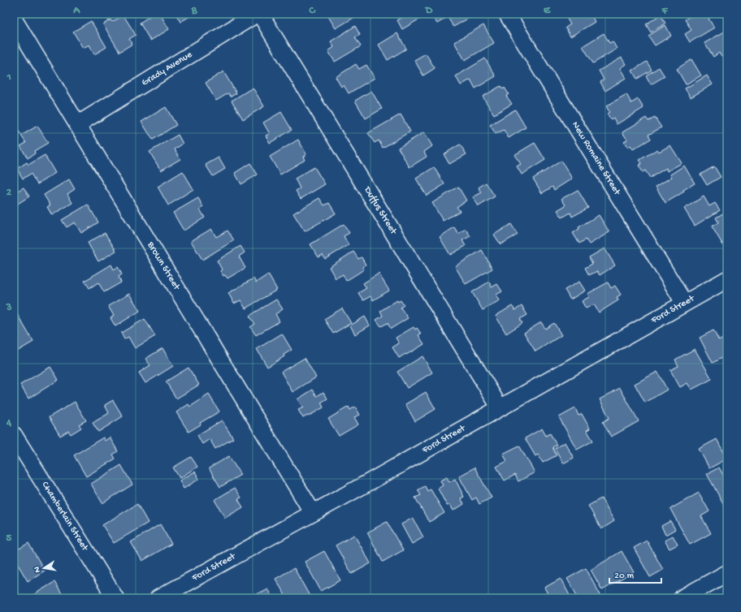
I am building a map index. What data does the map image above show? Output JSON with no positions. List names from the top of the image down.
{
  "streets": {
    "street": [
      "Grady Avenue",
      "New Romaine Street",
      "Duffus Street",
      "Brown Street",
      "Ford Street",
      "Chamberlain Street"
    ]
  },
  "crossings": [
    ["Grady Avenue", "Brown Street"],
    ["New Romaine Street", "Ford Street"],
    ["Duffus Street", "Ford Street"],
    ["Brown Street", "Ford Street"]
  ],
  "scale_bar": "20 m",
  "north": "left",
  "grid": {
    "columns": [
      "A",
      "B",
      "C",
      "D",
      "E",
      "F"
    ],
    "rows": [
      "1",
      "2",
      "3",
      "4",
      "5"
    ]
  }
}
